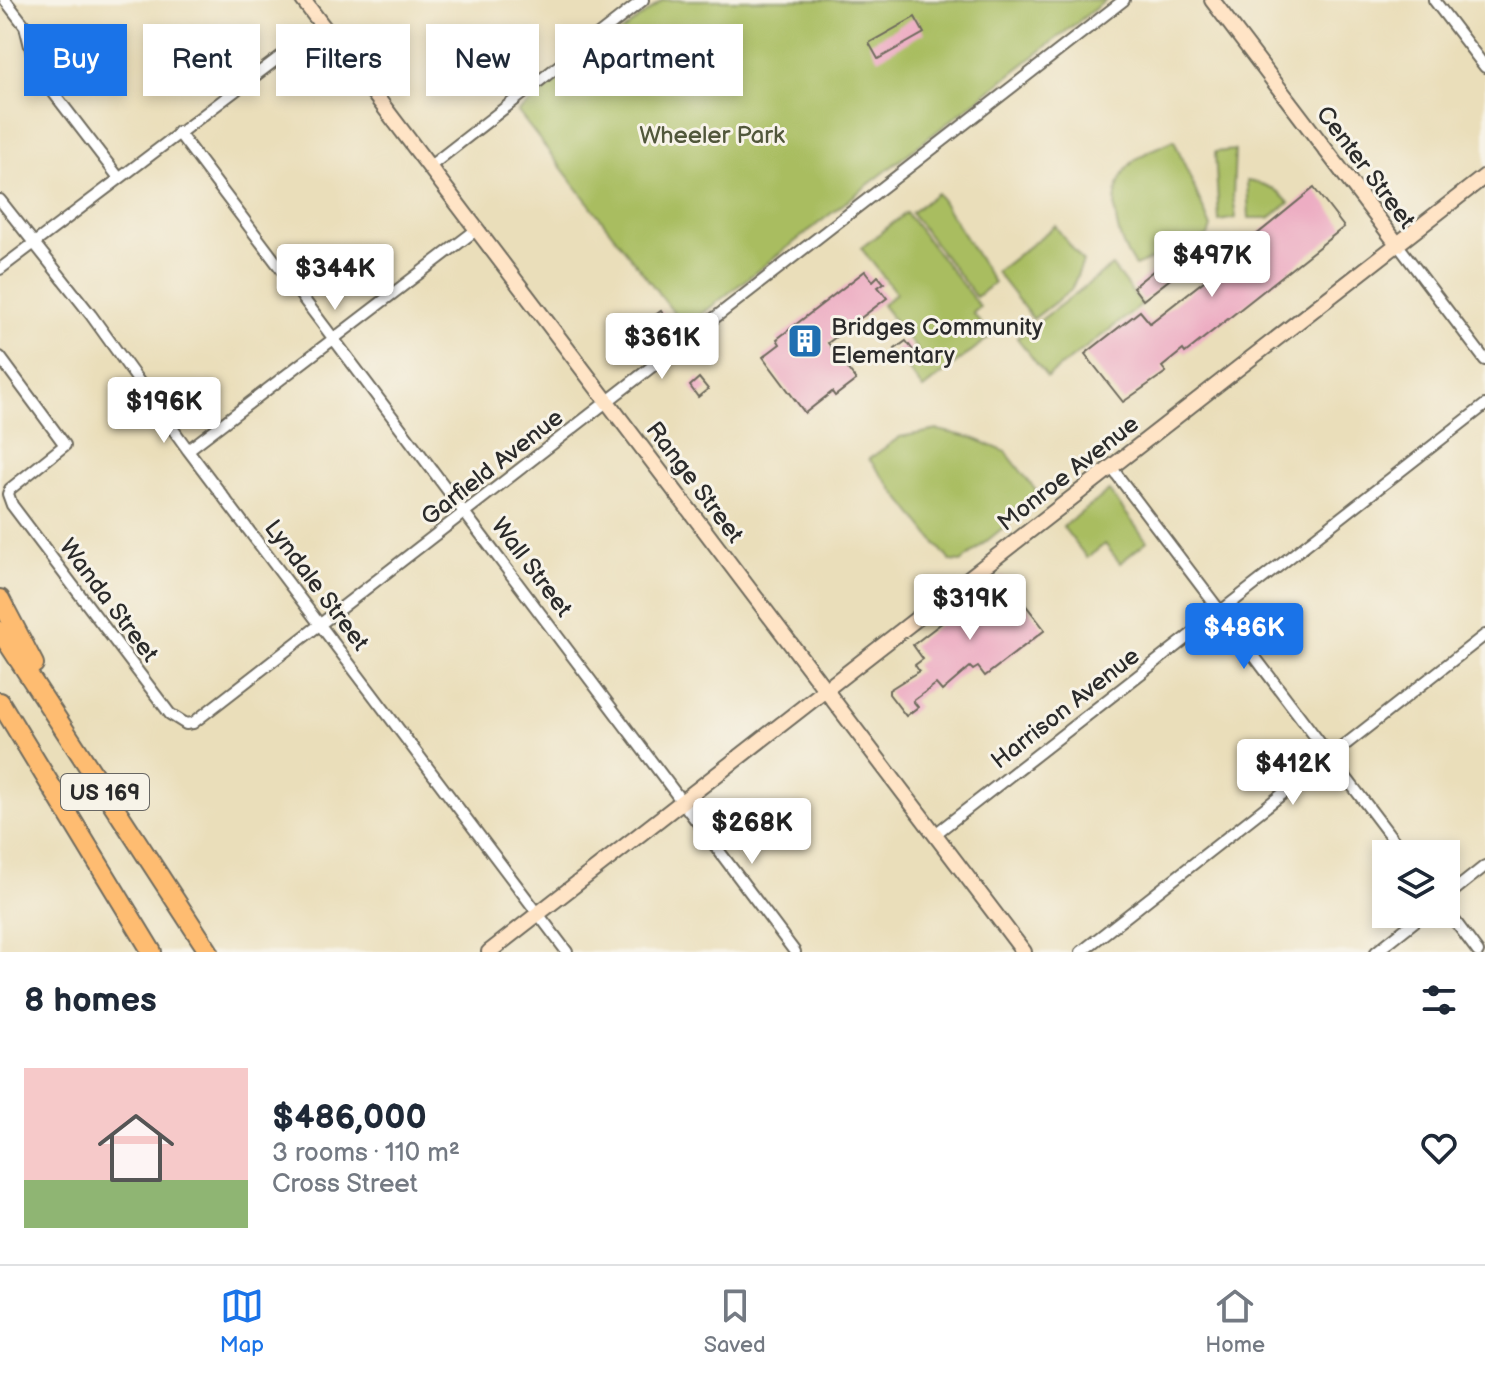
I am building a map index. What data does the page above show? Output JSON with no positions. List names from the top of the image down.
{
  "streets": {
    "highway": ["US 169"],
    "street": [
      "Center Street",
      "Garfield Avenue",
      "Monroe Avenue",
      "Range Street",
      "Wall Street",
      "Lyndale Street",
      "Wanda Street",
      "Harrison Avenue"
    ]
  },
  "crossings": [
    ["Center Street", "Monroe Avenue"],
    ["Garfield Avenue", "Range Street"],
    ["Garfield Avenue", "Wall Street"],
    ["Garfield Avenue", "Lyndale Street"],
    ["Garfield Avenue", "Wanda Street"],
    ["Monroe Avenue", "Range Street"],
    ["Monroe Avenue", "Wall Street"],
    ["Monroe Avenue", "Lyndale Street"],
    ["Range Street", "Harrison Avenue"]
  ],
  "parks": ["Wheeler Park"],
  "places": {
    "building": ["Bridges Community Elementary"]
  },
  "page": {
    "chip": [
      "Buy",
      "Rent",
      "Filters",
      "New",
      "Apartment"
    ],
    "price": [
      "$497K",
      "$344K",
      "$361K",
      "$196K",
      "$319K",
      "$486K",
      "$412K",
      "$268K"
    ],
    "heading": "8 homes",
    "list": [
      {
        "name": "$486,000",
        "note": "3 rooms · 110 m² · Cross Street"
      }
    ],
    "tabs": ["Map", "Saved", "Home"]
  }
}
